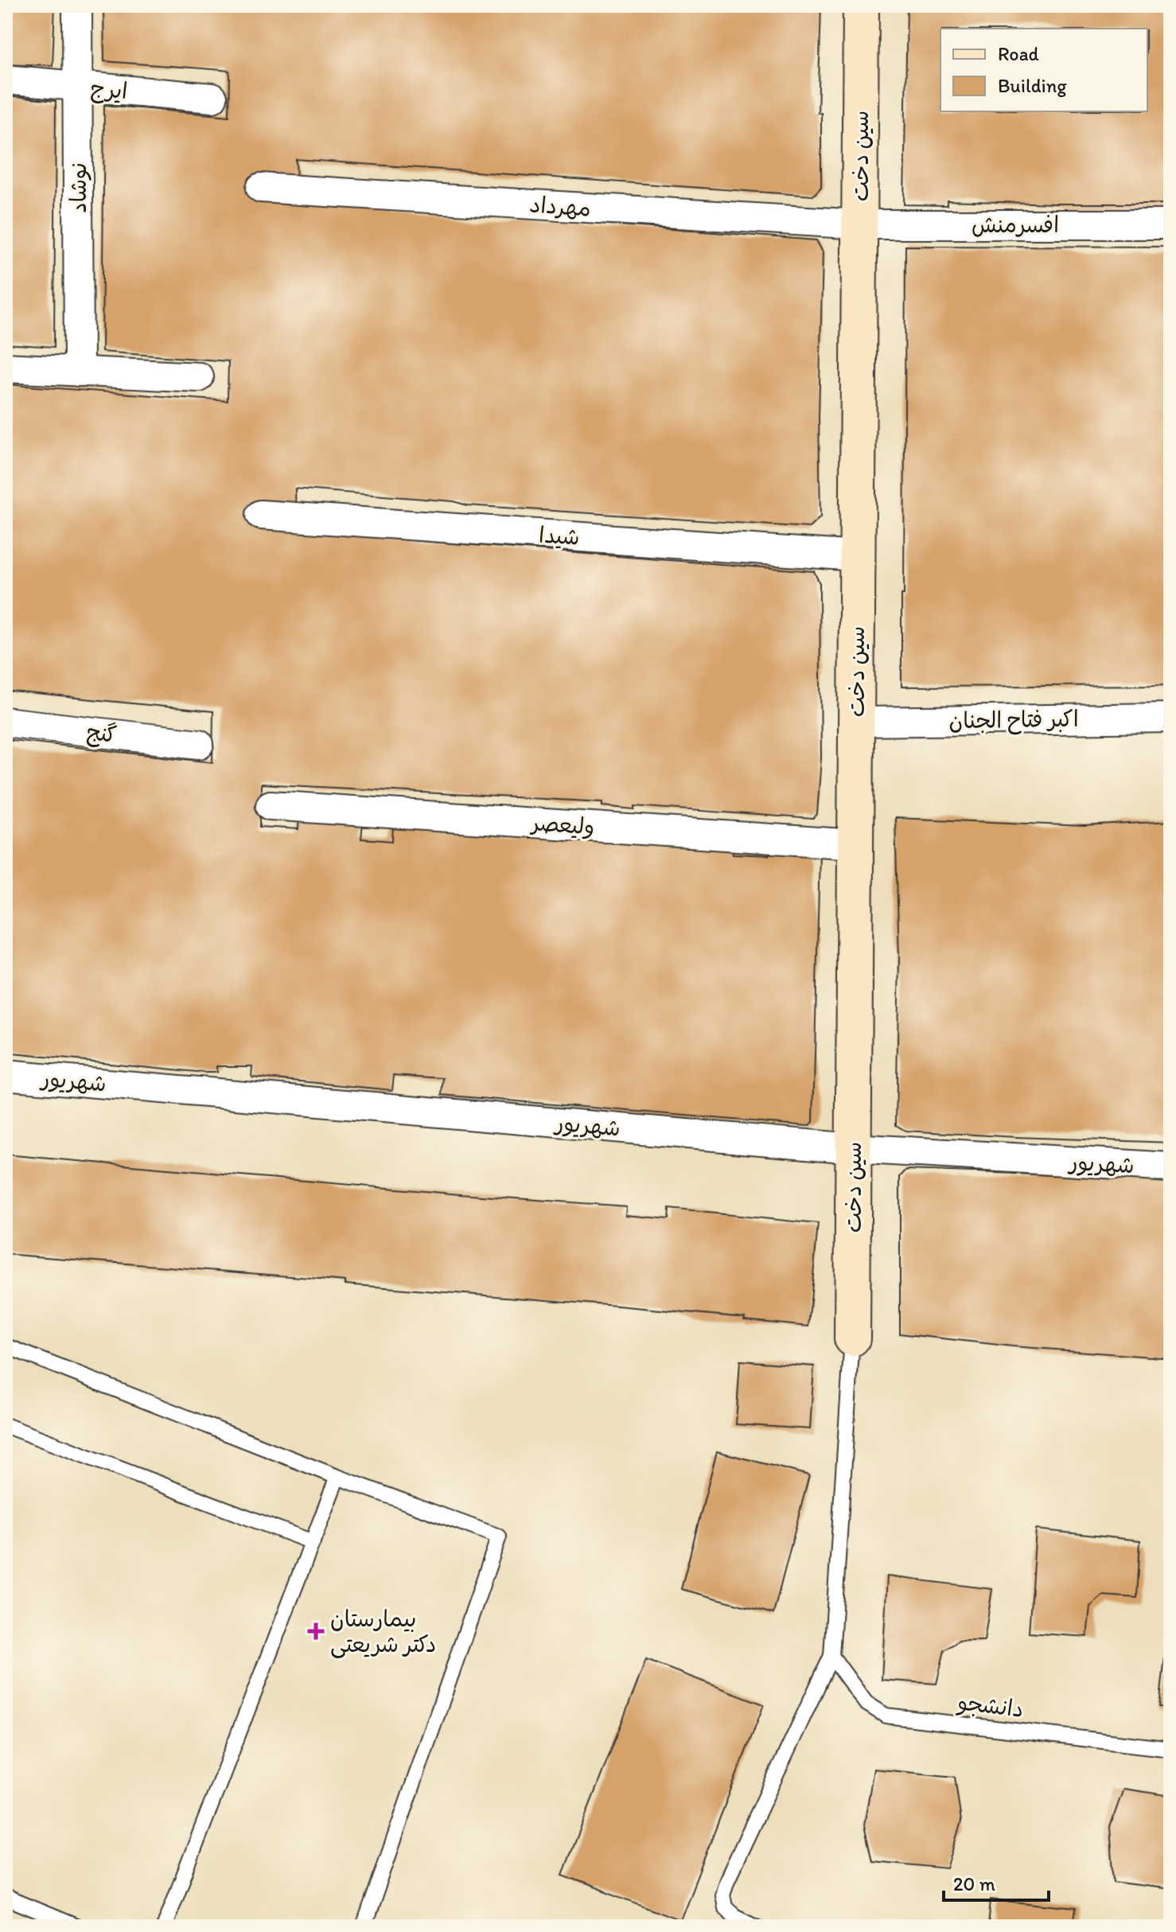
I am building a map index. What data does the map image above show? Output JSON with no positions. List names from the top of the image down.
{
  "streets": {
    "street": [
      "ایرج",
      "سین دخت",
      "نوشاد",
      "مهرداد",
      "افسرمنش",
      "شیدا",
      "اکبر فتاح الجنان",
      "گنج",
      "ولیعصر",
      "شهریور"
    ],
    "lane": ["دانشجو"]
  },
  "crossings": [
    ["ایرج", "نوشاد"],
    ["سین دخت", "مهرداد"],
    ["سین دخت", "افسرمنش"],
    ["سین دخت", "شیدا"],
    ["سین دخت", "اکبر فتاح الجنان"],
    ["سین دخت", "ولیعصر"],
    ["سین دخت", "شهریور"],
    ["مهرداد", "افسرمنش"]
  ],
  "places": {
    "health": ["بیمارستان دکتر شریعتی"]
  },
  "legend": ["Road", "Building"],
  "scale_bar": "20 m"
}
